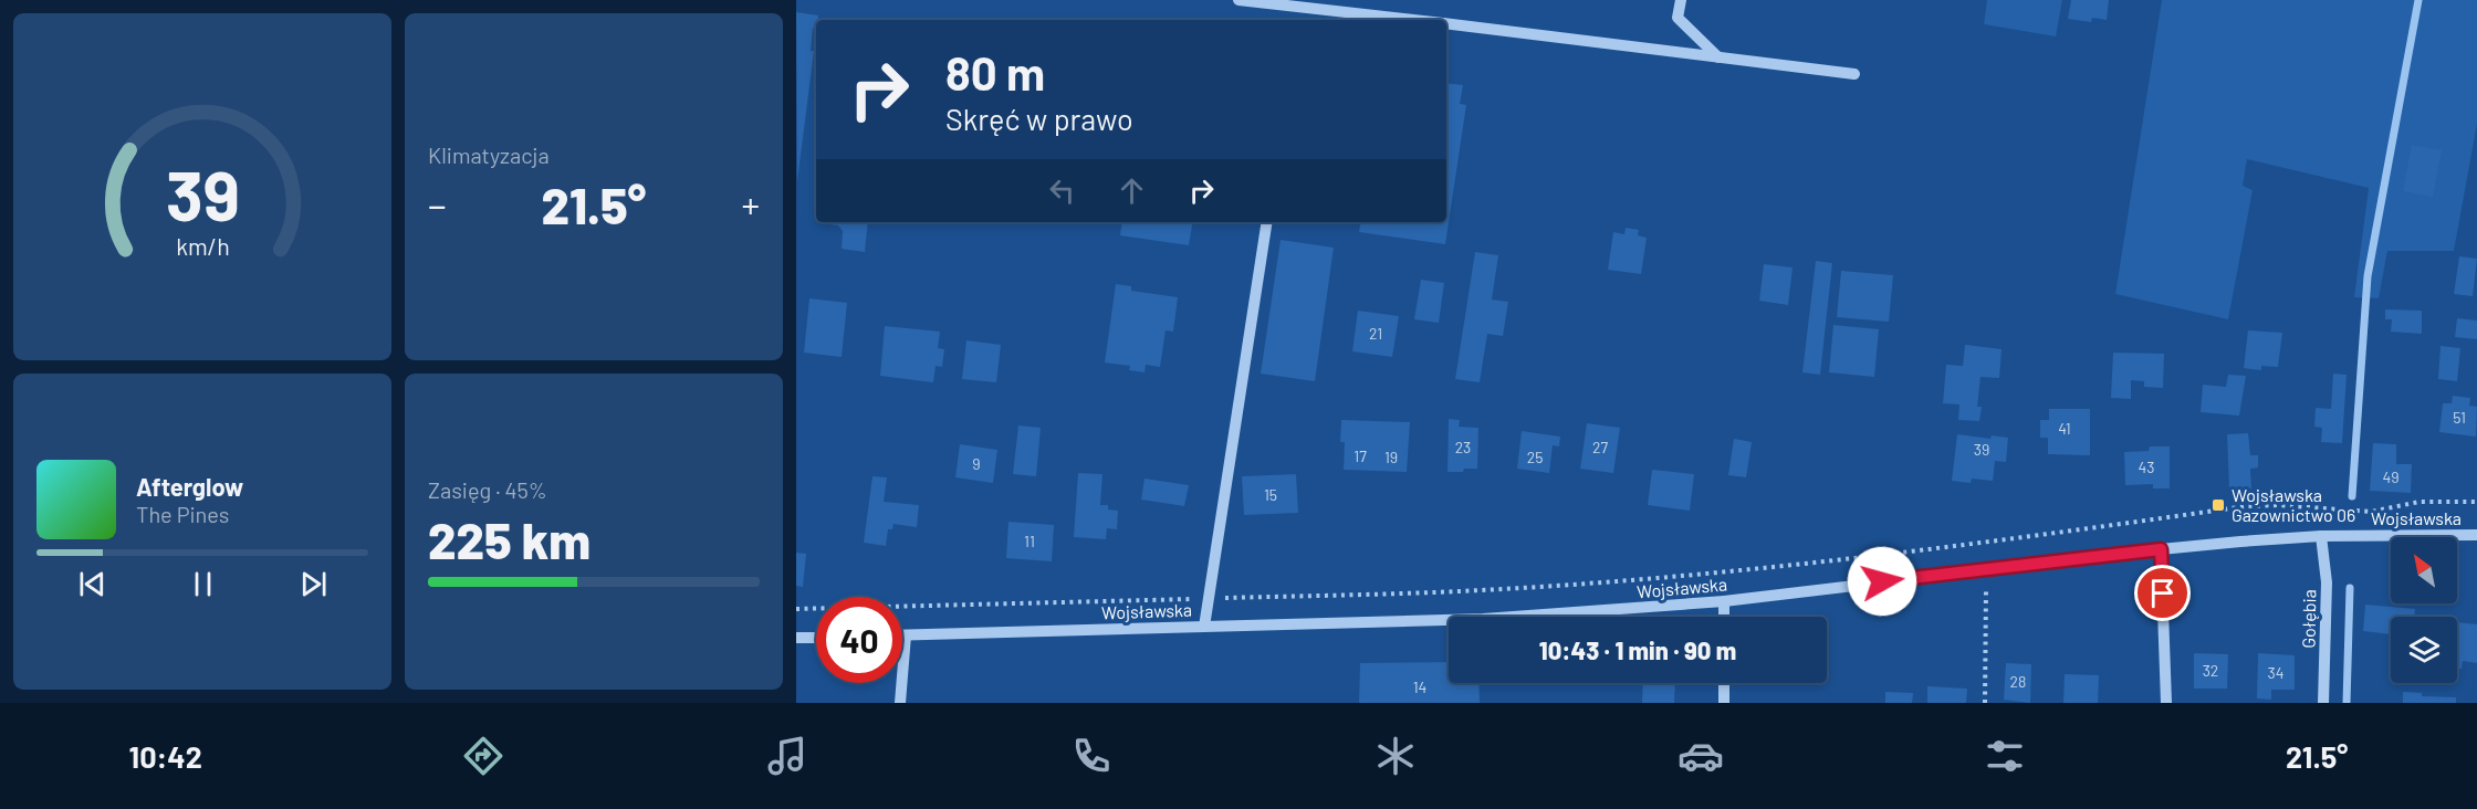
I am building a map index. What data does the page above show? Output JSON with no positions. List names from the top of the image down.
{
  "streets": {
    "street": ["Wojsławska", "Gołębia"]
  },
  "crossings": [
    ["Wojsławska", "Gołębia"]
  ],
  "places": {
    "transit": ["Wojsławska Gazownictwo 06"]
  },
  "house_numbers": [
    "21",
    "51",
    "41",
    "23",
    "27",
    "39",
    "17",
    "19",
    "25",
    "9",
    "43",
    "49",
    "15",
    "11",
    "32",
    "34",
    "28",
    "14"
  ],
  "north": "top left",
  "page": {
    "tile": [
      "Klimatyzacja",
      ["Zasięg · 45%", "225 km"]
    ],
    "turn": ["80 m", "Skręć w prawo"],
    "heat": ["−", "21.5°", "+"],
    "song": ["Afterglow", "The Pines"],
    "limit": "40",
    "trip": "10:43 · 1 min · 90 m",
    "tabs": ["10:42", "21.5°"],
    "gauge": ["39", "km/h"]
  }
}
